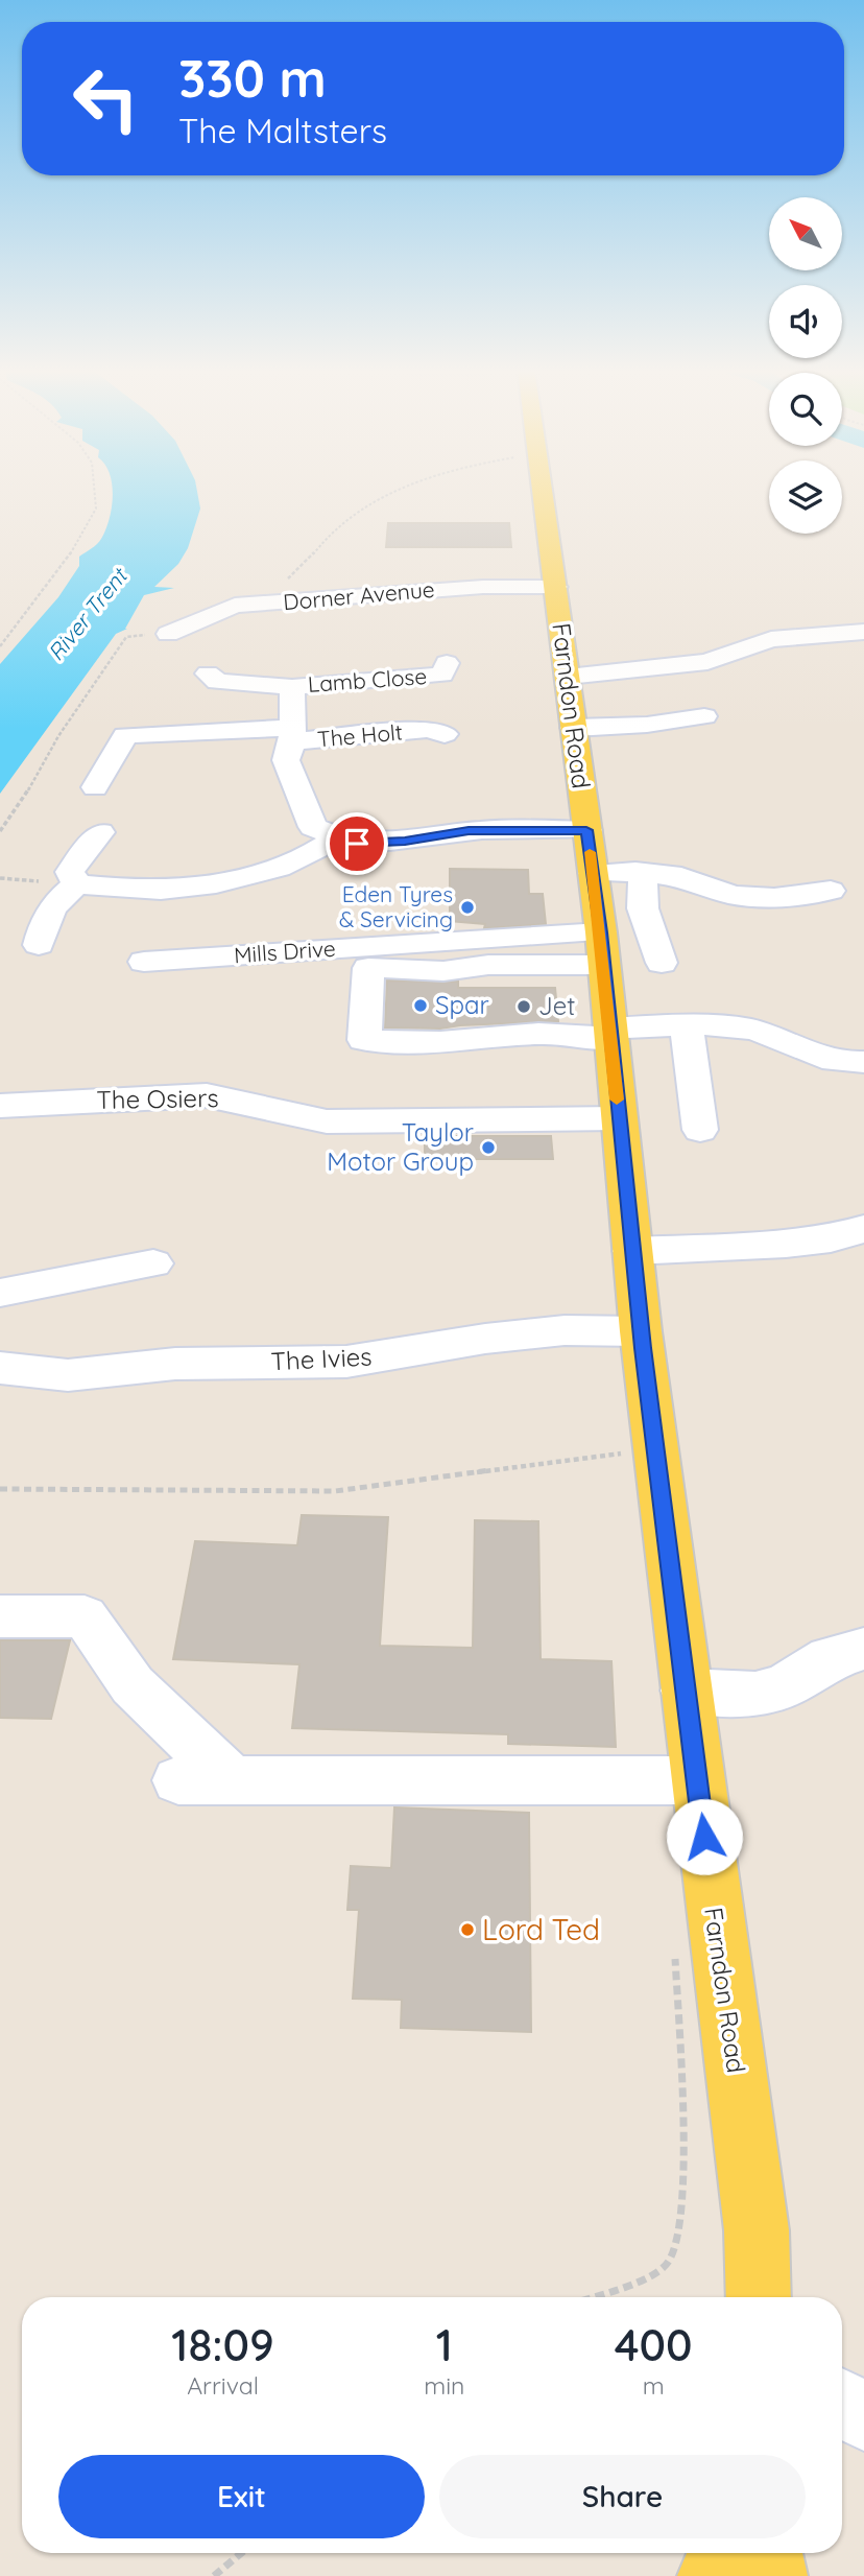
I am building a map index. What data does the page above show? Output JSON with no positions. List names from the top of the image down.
{
  "streets": {
    "main road": ["Farndon Road"],
    "street": [
      "Dorner Avenue",
      "Lamb Close",
      "The Holt",
      "Mills Drive",
      "The Osiers",
      "The Ivies"
    ]
  },
  "crossings": [
    ["Dorner Avenue", "Farndon Road"],
    ["Lamb Close", "The Holt"],
    ["Farndon Road", "Mills Drive"],
    ["Farndon Road", "The Osiers"],
    ["Farndon Road", "The Ivies"]
  ],
  "water": ["River Trent"],
  "places": [
    "Eden Tyres & Servicing",
    "Spar",
    "Jet",
    "Taylor Motor Group",
    "Lord Ted"
  ],
  "north": "top left",
  "page": {
    "turn": ["330 m", "The Maltsters"],
    "eta": [
      "18:09",
      "Arrival",
      "1",
      "min",
      "400",
      "m"
    ],
    "buttons": ["Exit", "Share"]
  }
}
